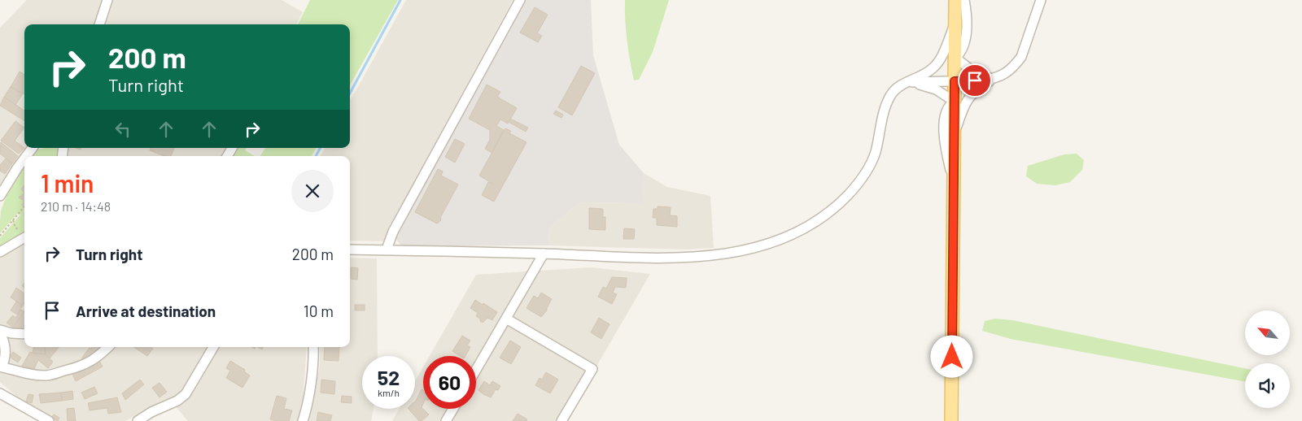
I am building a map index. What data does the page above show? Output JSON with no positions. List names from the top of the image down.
{
  "north": "top left",
  "page": {
    "turn": ["200 m", "Turn right"],
    "heading": ["1 min", "210 m · 14:48"],
    "list": [
      {
        "name": "Turn right",
        "value": "200 m"
      },
      {
        "name": "Arrive at destination",
        "value": "10 m"
      }
    ],
    "speed": "52 km/h",
    "limit": "60"
  }
}
